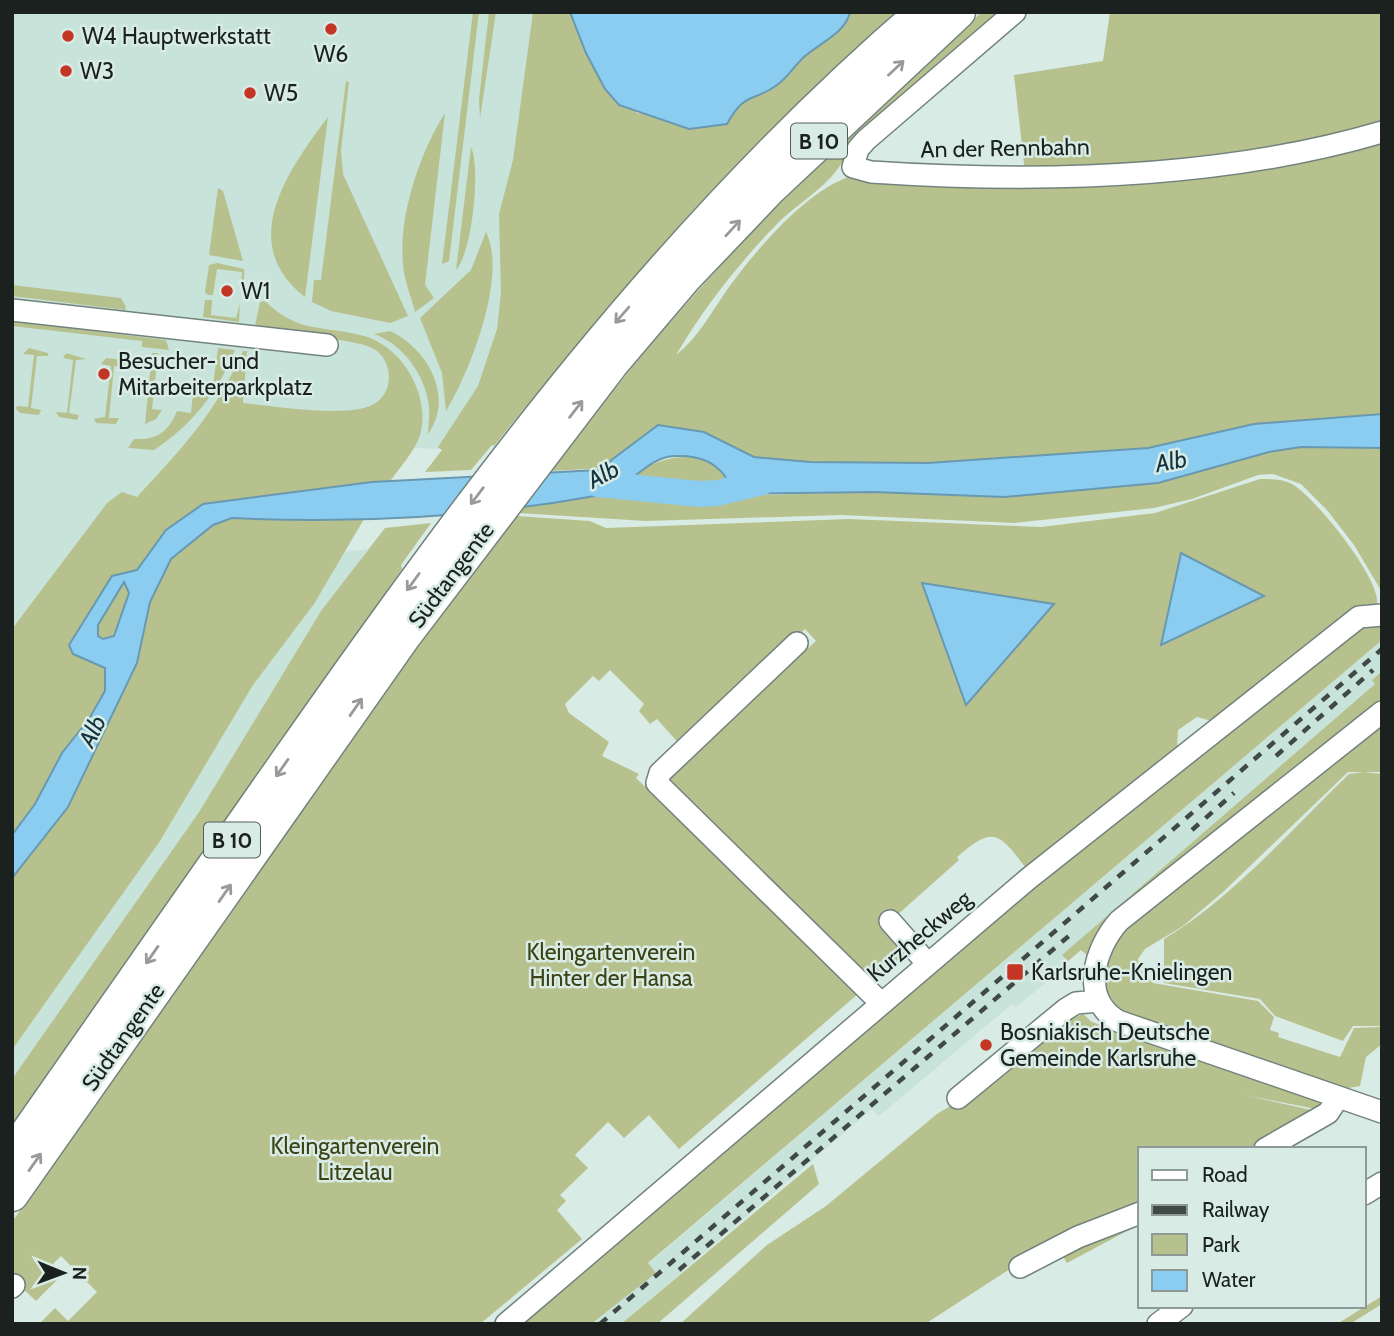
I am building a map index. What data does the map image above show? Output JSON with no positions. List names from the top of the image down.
{
  "streets": {
    "highway": ["B 10", "Südtangente"],
    "street": ["An der Rennbahn", "Kurzheckweg"]
  },
  "water": ["Alb"],
  "parks": ["Kleingartenverein Hinter der Hansa", "Kleingartenverein Litzelau"],
  "places": {
    "other": [
      "W6",
      "W4 Hauptwerkstatt",
      "W3",
      "W5",
      "W1",
      "Besucher- und Mitarbeiterparkplatz",
      "Bosniakisch Deutsche Gemeinde Karlsruhe"
    ],
    "transit": ["Karlsruhe-Knielingen"]
  },
  "legend": [
    "Road",
    "Railway",
    "Park",
    "Water"
  ],
  "north": "right"
}
